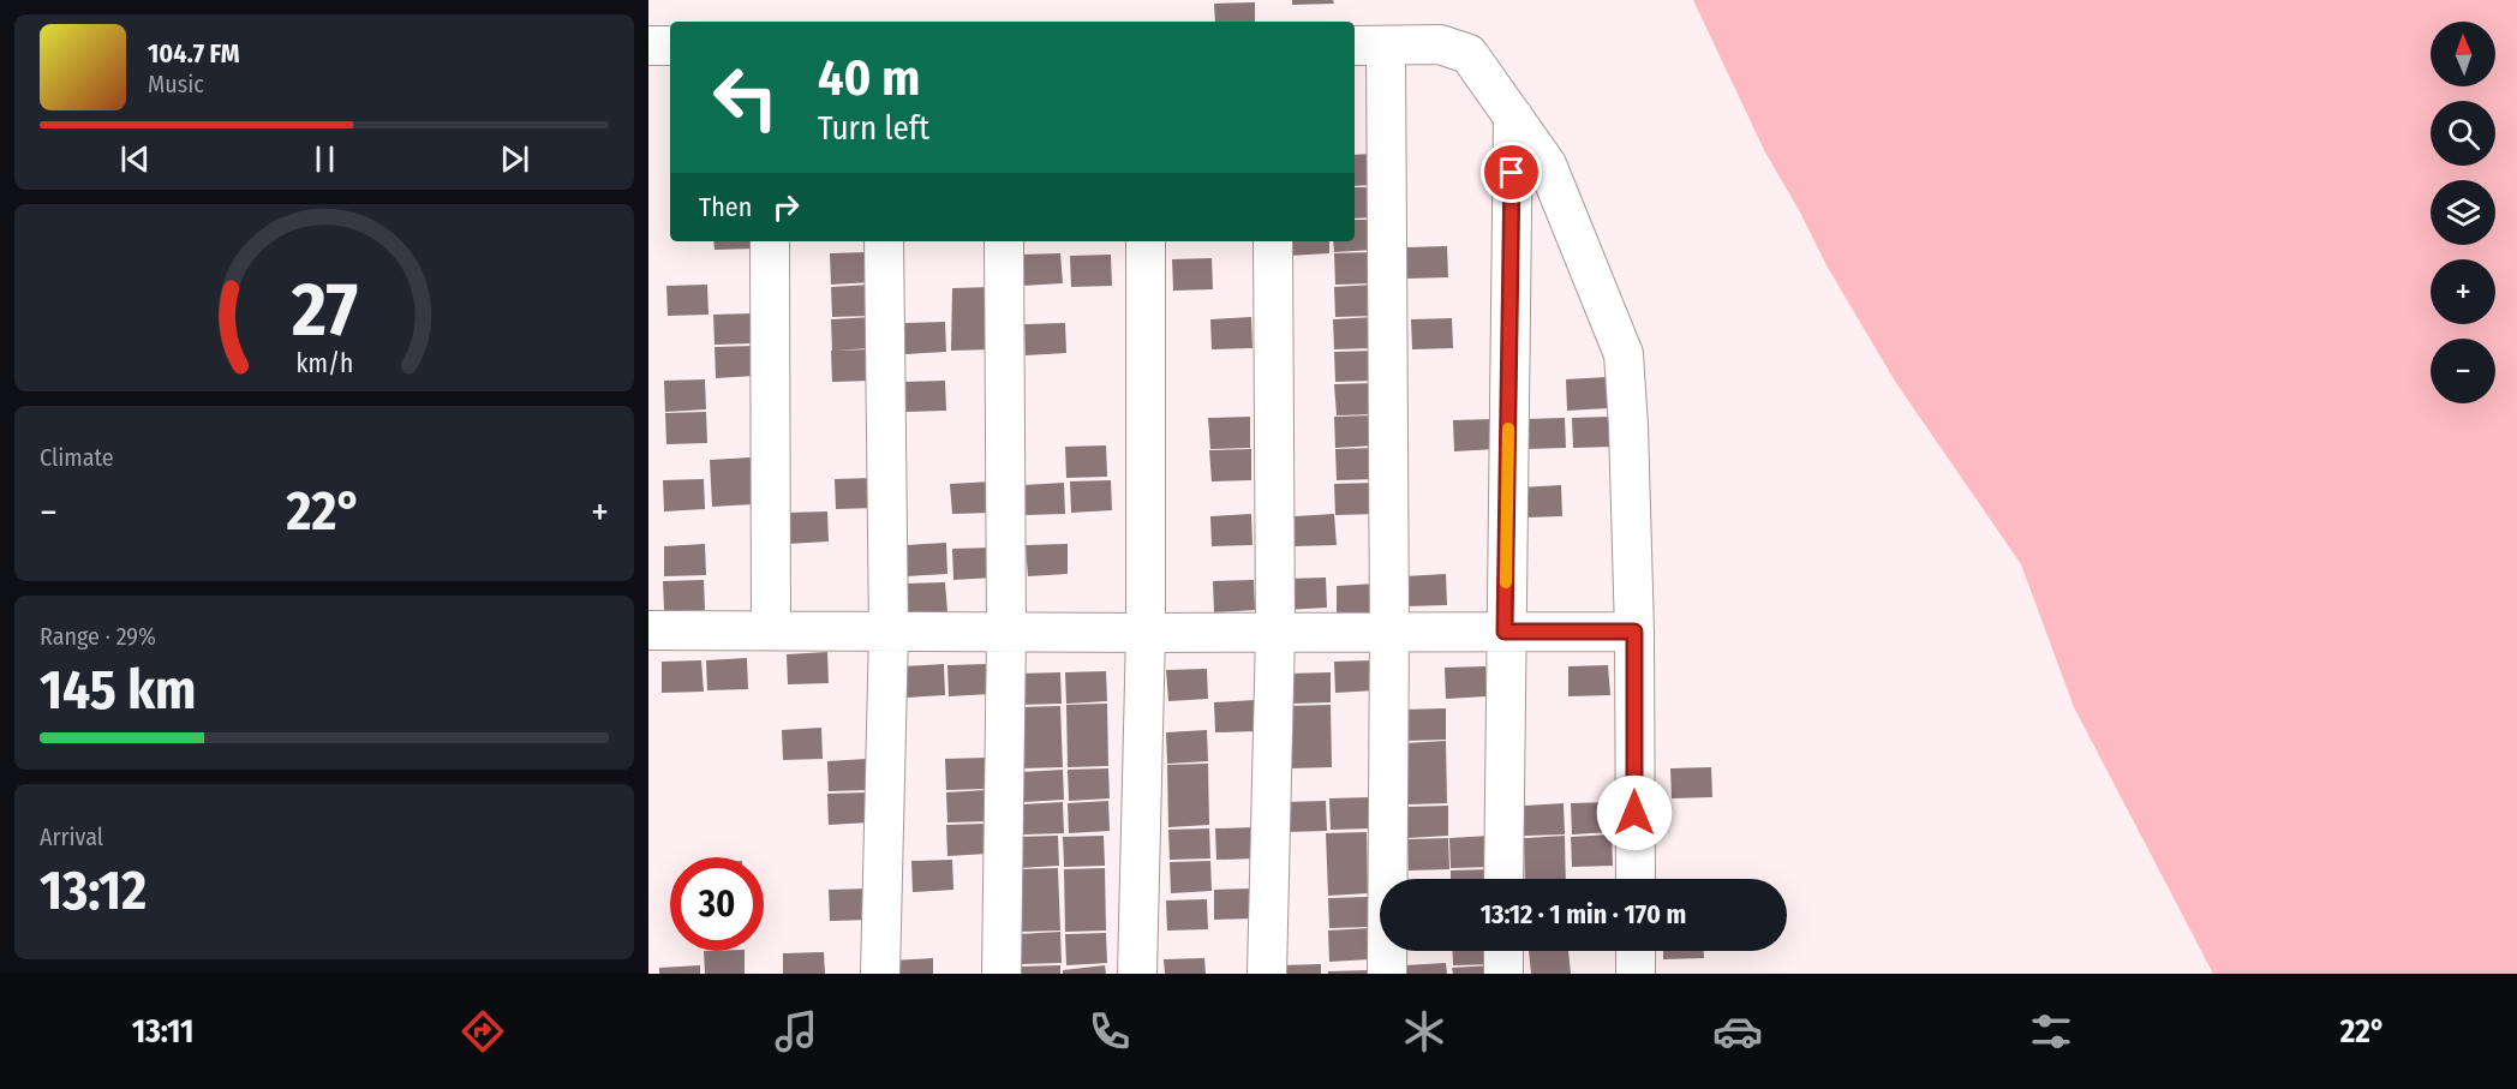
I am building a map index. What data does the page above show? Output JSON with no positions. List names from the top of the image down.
{
  "north": "top",
  "page": {
    "map_buttons": ["+", "−"],
    "turn": ["40 m", "Turn left"],
    "song": ["104.7 FM", "Music"],
    "then": "Then",
    "tile": [
      "Climate",
      ["Range · 29%", "145 km"],
      ["Arrival", "13:12"]
    ],
    "heat": ["−", "22°", "+"],
    "limit": "30",
    "trip": "13:12 · 1 min · 170 m",
    "tabs": ["13:11", "22°"],
    "gauge": ["27", "km/h"]
  }
}
